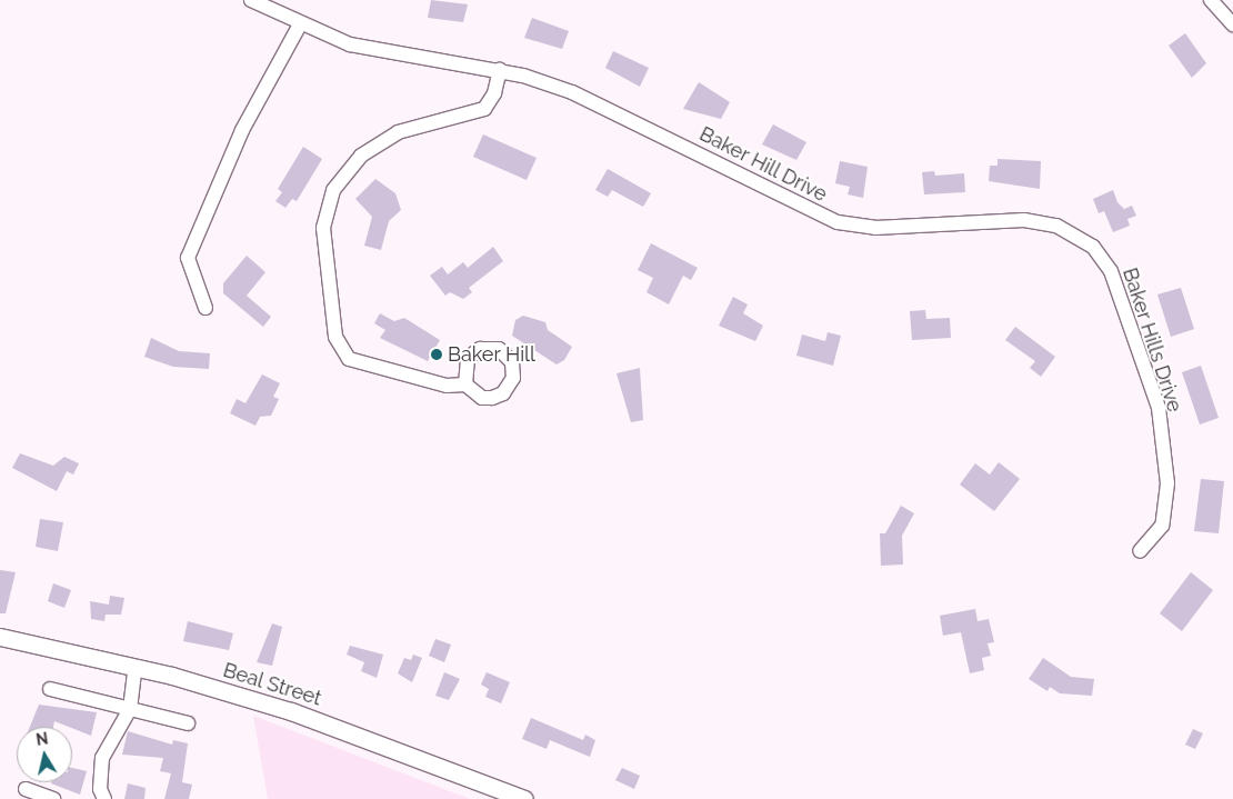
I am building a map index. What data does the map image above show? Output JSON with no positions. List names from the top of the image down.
{
  "streets": {
    "street": ["Baker Hill Drive", "Baker Hills Drive", "Beal Street"]
  },
  "crossings": [
    ["Baker Hill Drive", "Baker Hills Drive"]
  ],
  "places": ["Baker Hill"],
  "north": "top"
}
